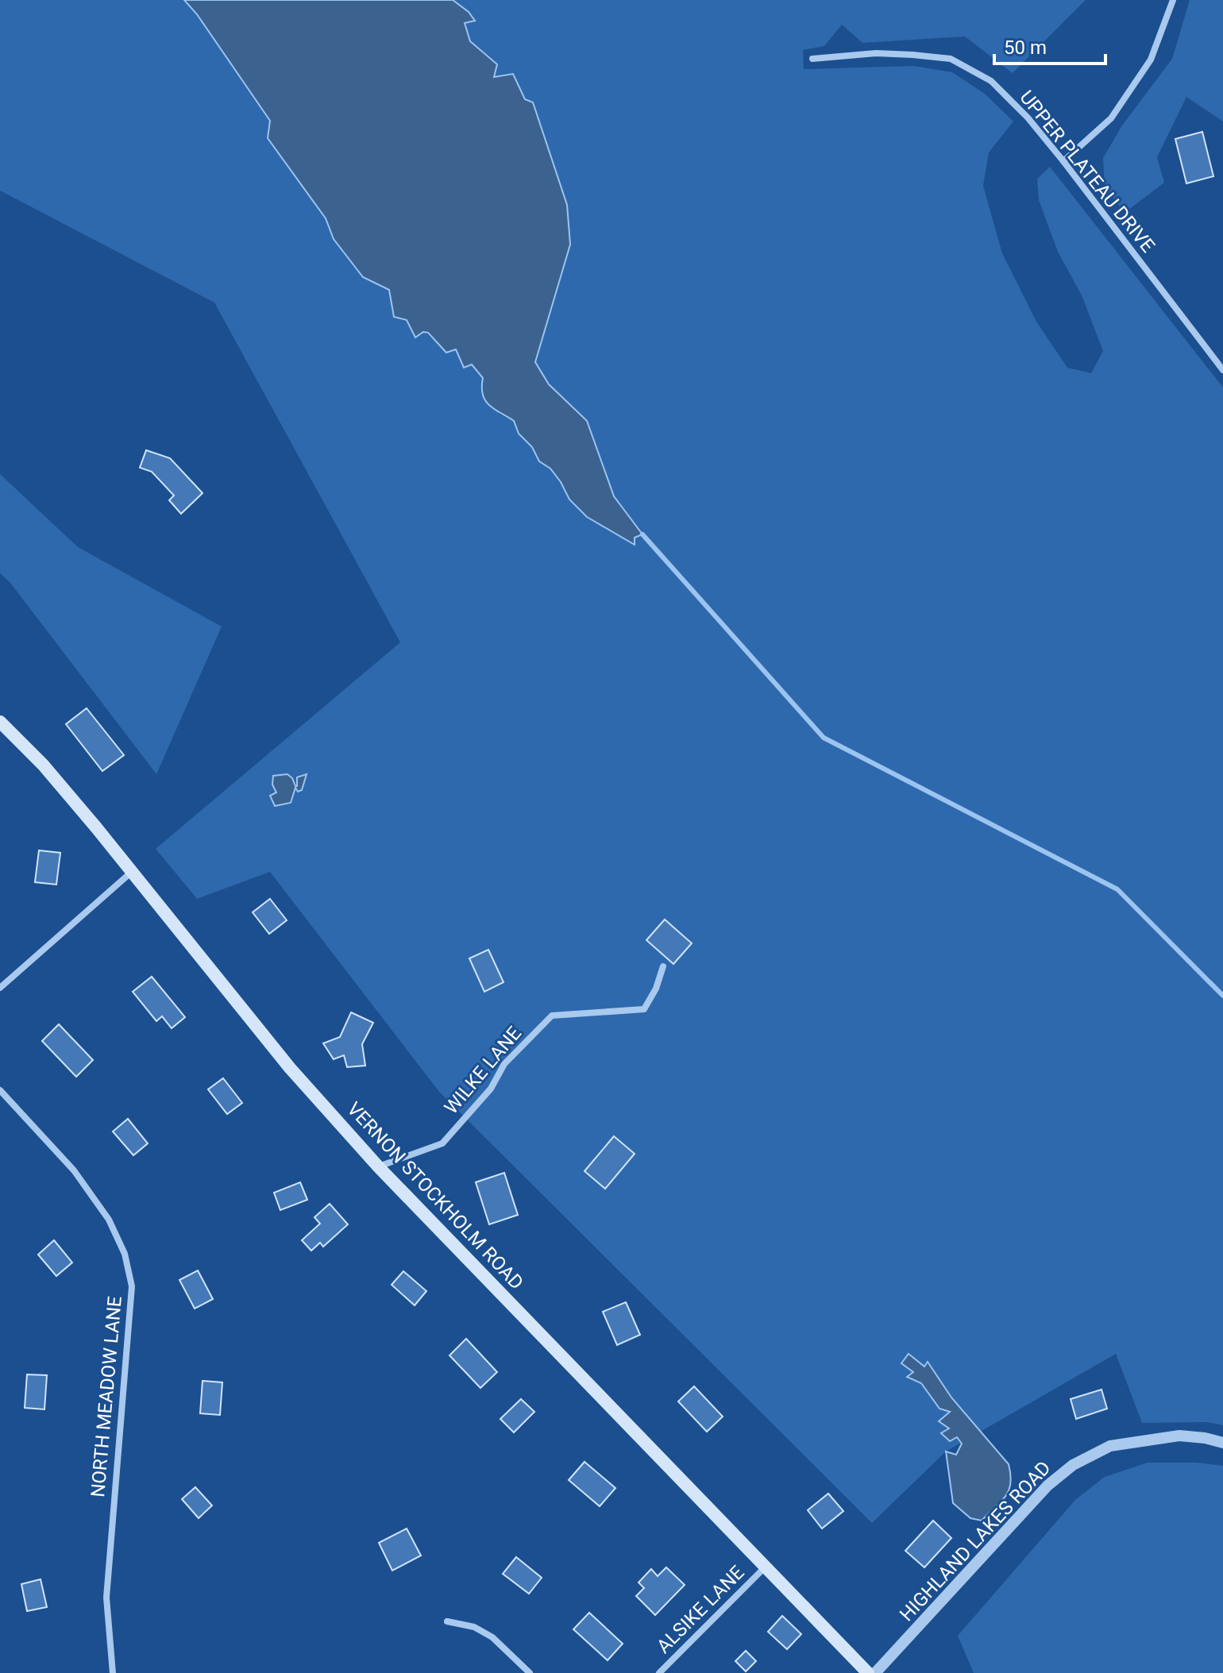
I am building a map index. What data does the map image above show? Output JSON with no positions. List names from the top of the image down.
{
  "streets": {
    "main road": ["VERNON STOCKHOLM ROAD"],
    "street": [
      "UPPER PLATEAU DRIVE",
      "WILKE LANE",
      "NORTH MEADOW LANE",
      "HIGHLAND LAKES ROAD",
      "ALSIKE LANE"
    ]
  },
  "crossings": [
    ["WILKE LANE", "VERNON STOCKHOLM ROAD"],
    ["VERNON STOCKHOLM ROAD", "ALSIKE LANE"]
  ],
  "scale_bar": "50 m"
}
